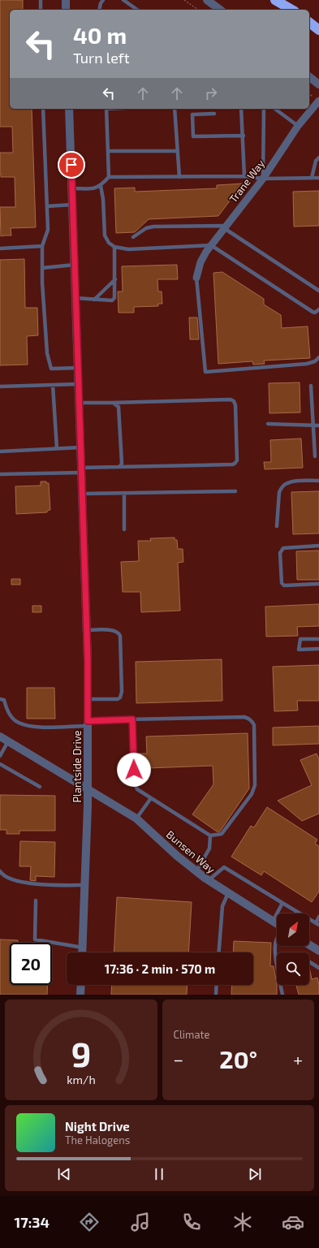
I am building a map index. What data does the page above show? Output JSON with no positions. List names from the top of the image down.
{
  "streets": {
    "street": ["Trane Way", "Plantside Drive", "Bunsen Way"]
  },
  "crossings": [
    ["Plantside Drive", "Bunsen Way"]
  ],
  "north": "top right",
  "page": {
    "turn": ["40 m", "Turn left"],
    "limit": "20",
    "trip": "17:36 · 2 min · 570 m",
    "tile": "Climate",
    "heat": ["−", "20°", "+"],
    "song": ["Night Drive", "The Halogens"],
    "tabs": "17:34",
    "gauge": ["9", "km/h"]
  }
}
